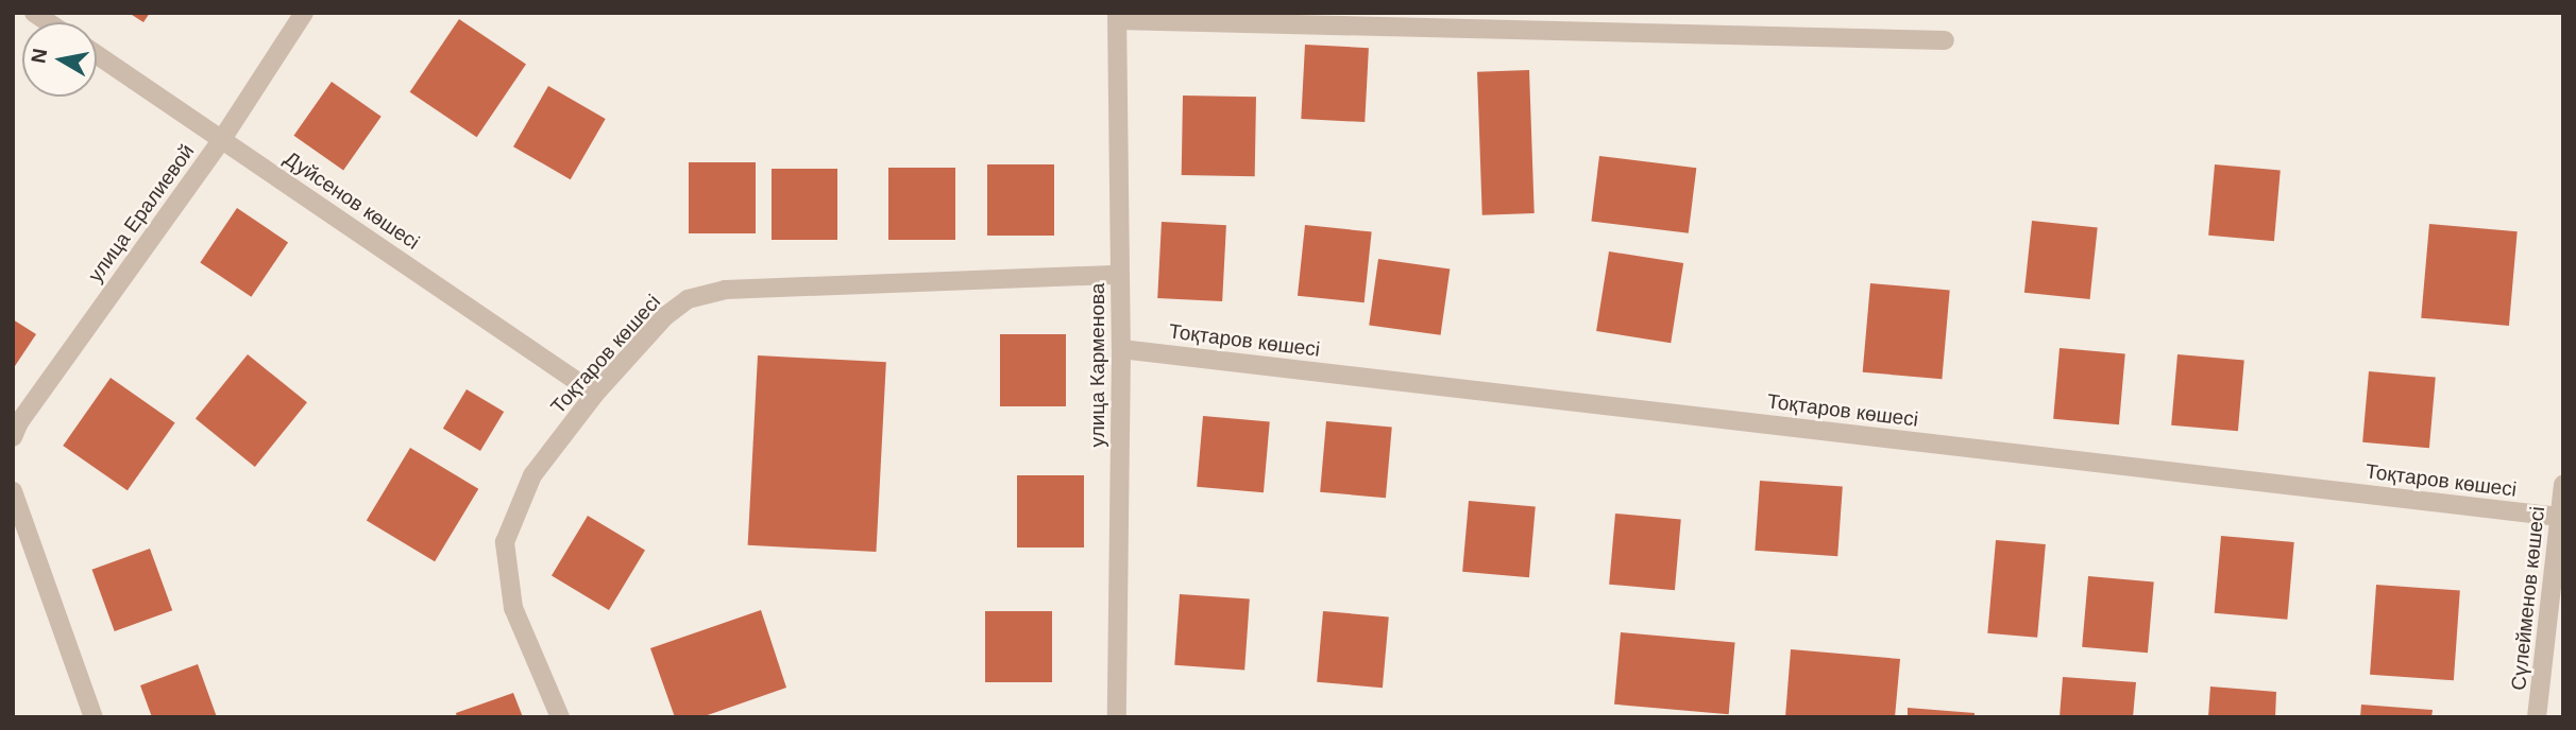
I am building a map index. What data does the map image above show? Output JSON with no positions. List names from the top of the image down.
{
  "streets": {
    "street": [
      "Дуйсенов көшесі",
      "улица Ералиевой",
      "Тоқтаров көшесі",
      "улица Карменова",
      "Сүлейменов көшесі"
    ]
  },
  "crossings": [
    ["Дуйсенов көшесі", "улица Ералиевой"],
    ["Дуйсенов көшесі", "Тоқтаров көшесі"],
    ["Тоқтаров көшесі", "улица Карменова"],
    ["Тоқтаров көшесі", "Сүлейменов көшесі"]
  ],
  "north": "left"
}
